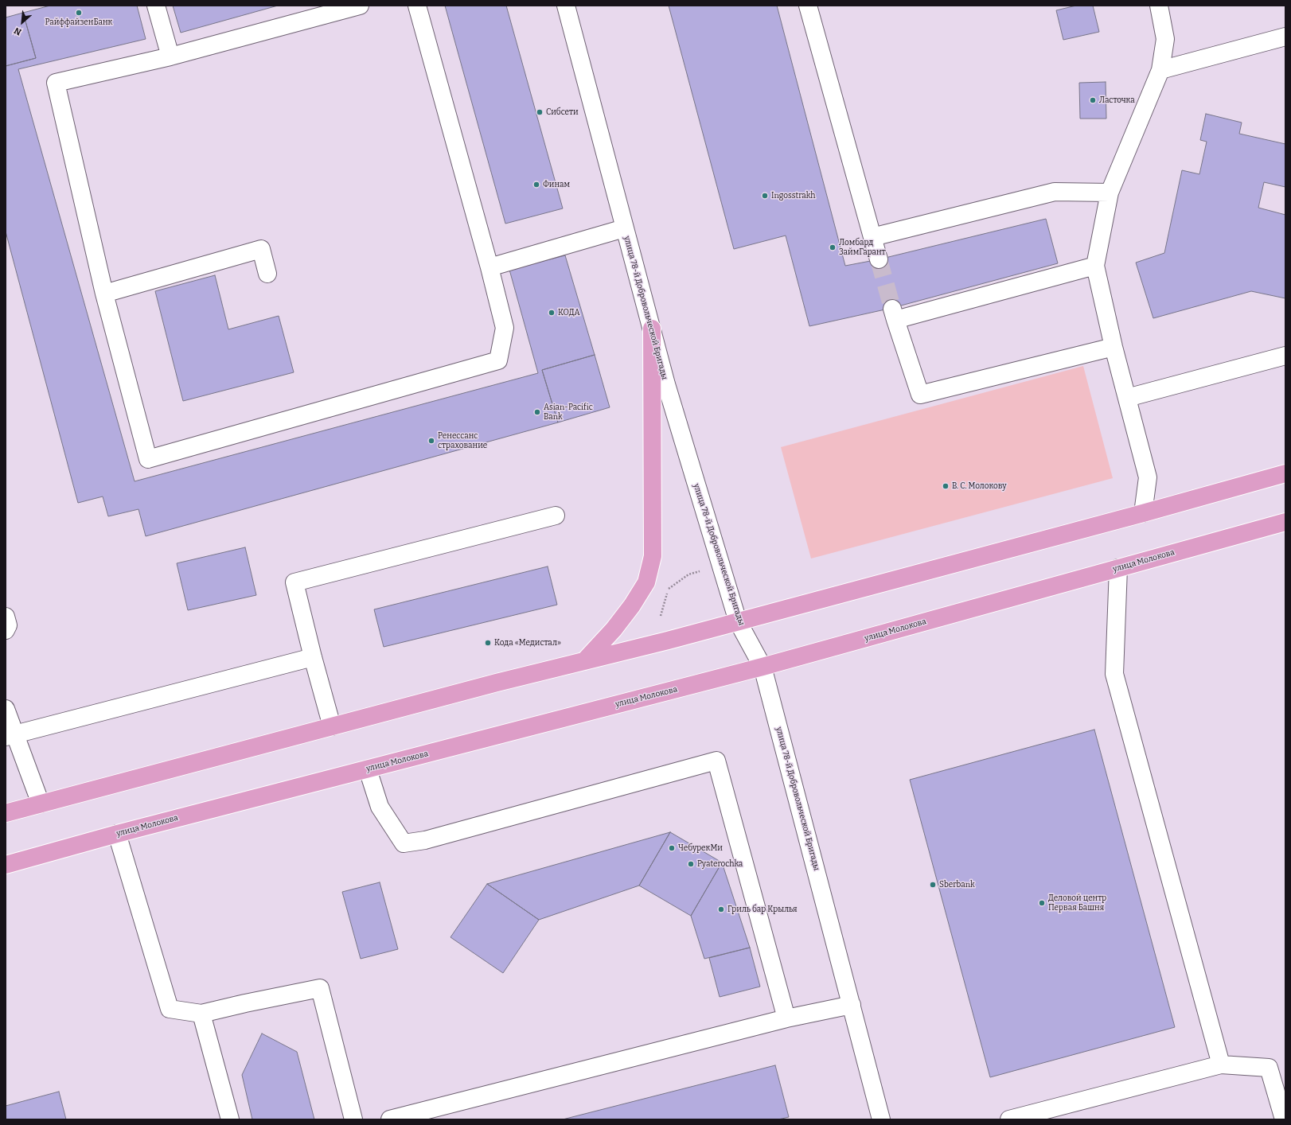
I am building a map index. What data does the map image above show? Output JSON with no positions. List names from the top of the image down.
{
  "streets": {
    "main road": ["улица Молокова"],
    "street": ["улица 78-й Добровольческой Бригады"]
  },
  "crossings": [
    ["улица 78-й Добровольческой Бригады", "улица Молокова"]
  ],
  "places": [
    "РайффайзенБанк",
    "Ласточка",
    "Сибсети",
    "Финам",
    "Ingosstrakh",
    "Ломбард ЗаймГарант",
    "КОДА",
    "Asian-Pacific Bank",
    "Ренессанс страхование",
    "В. С. Молокову",
    "Кода «Медистал»",
    "ЧебурекМи",
    "Pyaterochka",
    "Sberbank",
    "Деловой центр Первая Башня",
    "Гриль бар Крылья"
  ],
  "north": "bottom left"
}
